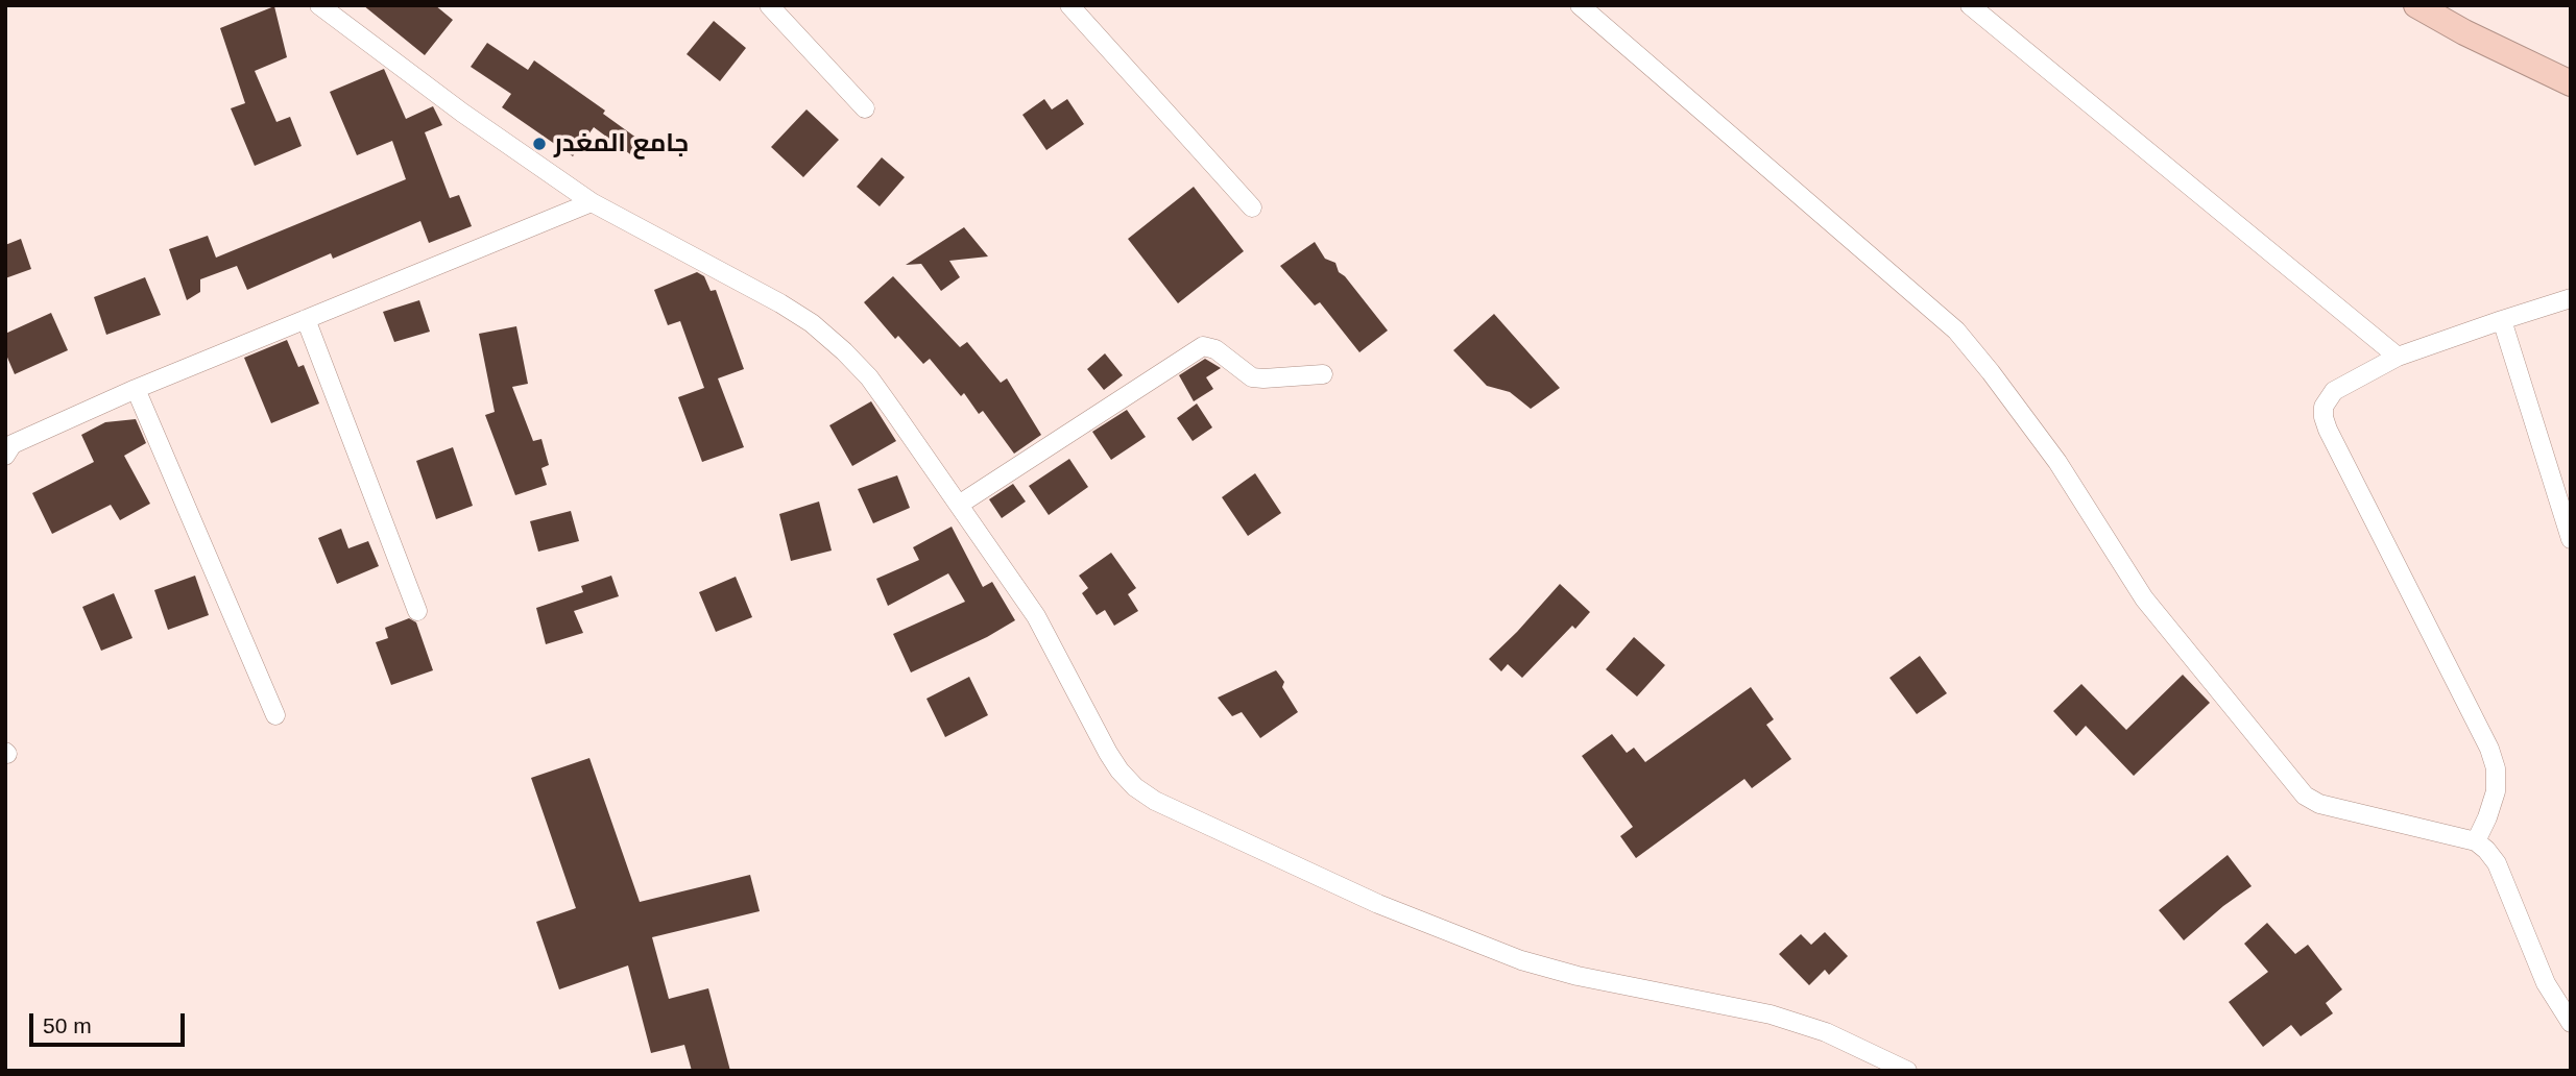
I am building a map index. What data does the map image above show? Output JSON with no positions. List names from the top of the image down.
{
  "places": ["جامع المغدر"],
  "scale_bar": "50 m"
}
